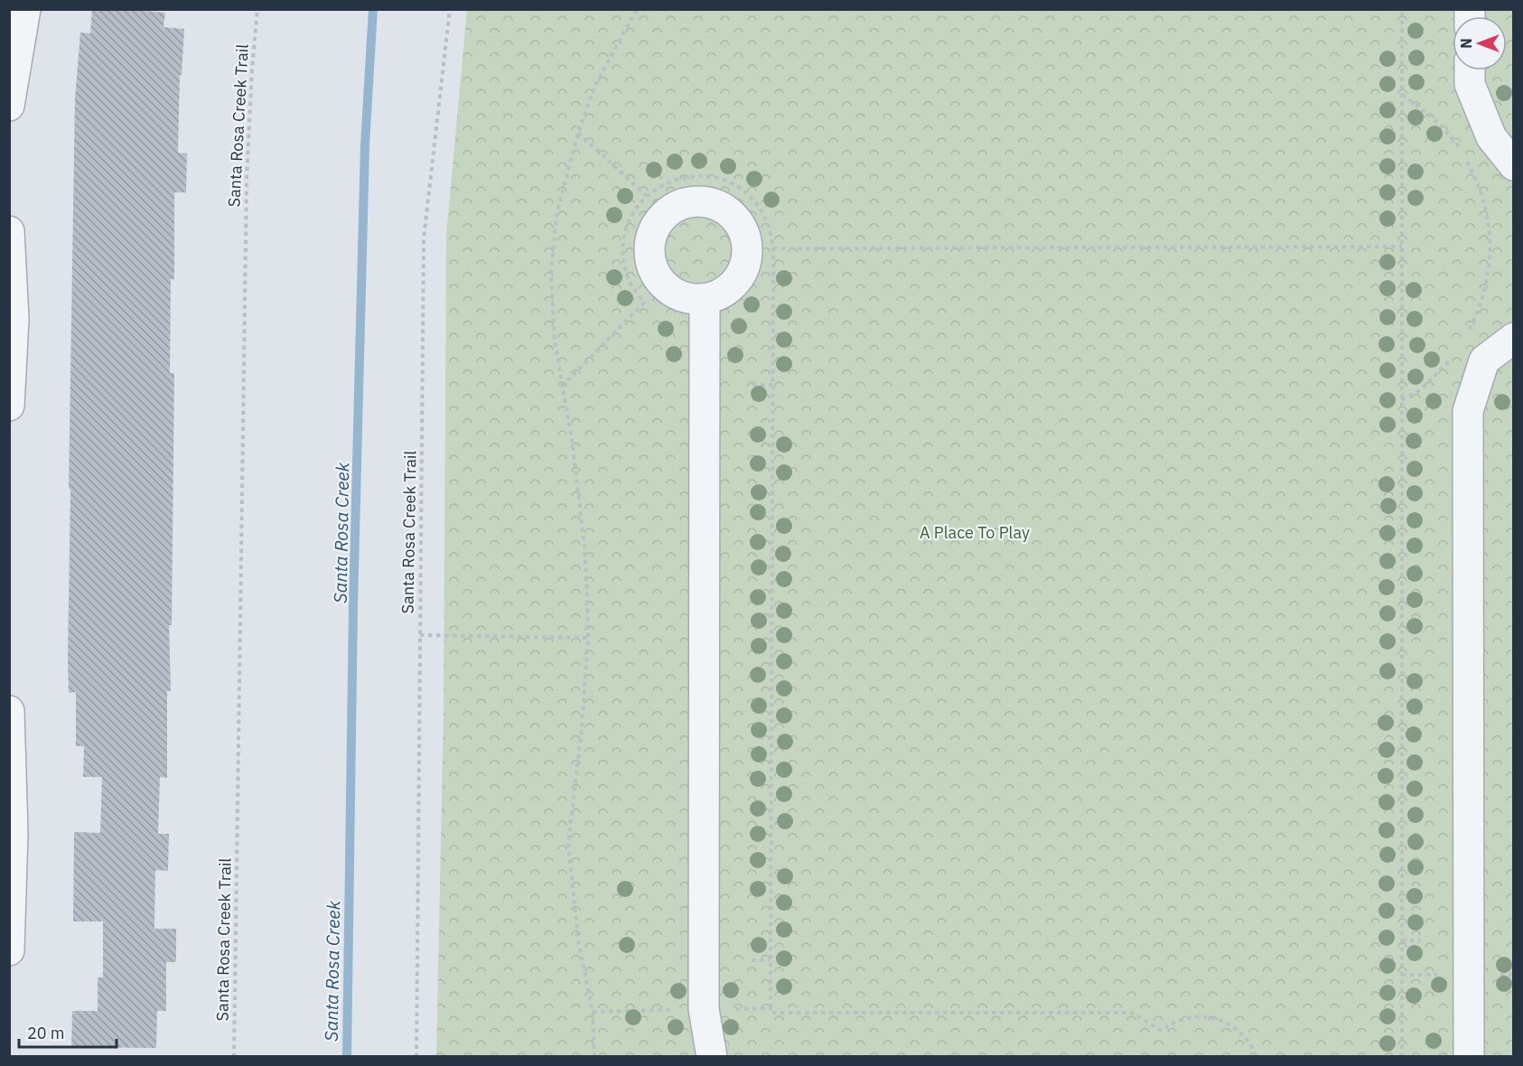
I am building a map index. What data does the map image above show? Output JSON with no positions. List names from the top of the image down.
{
  "streets": {
    "path": ["Santa Rosa Creek Trail"]
  },
  "water": ["Santa Rosa Creek"],
  "parks": ["A Place To Play"],
  "scale_bar": "20 m",
  "north": "left"
}
